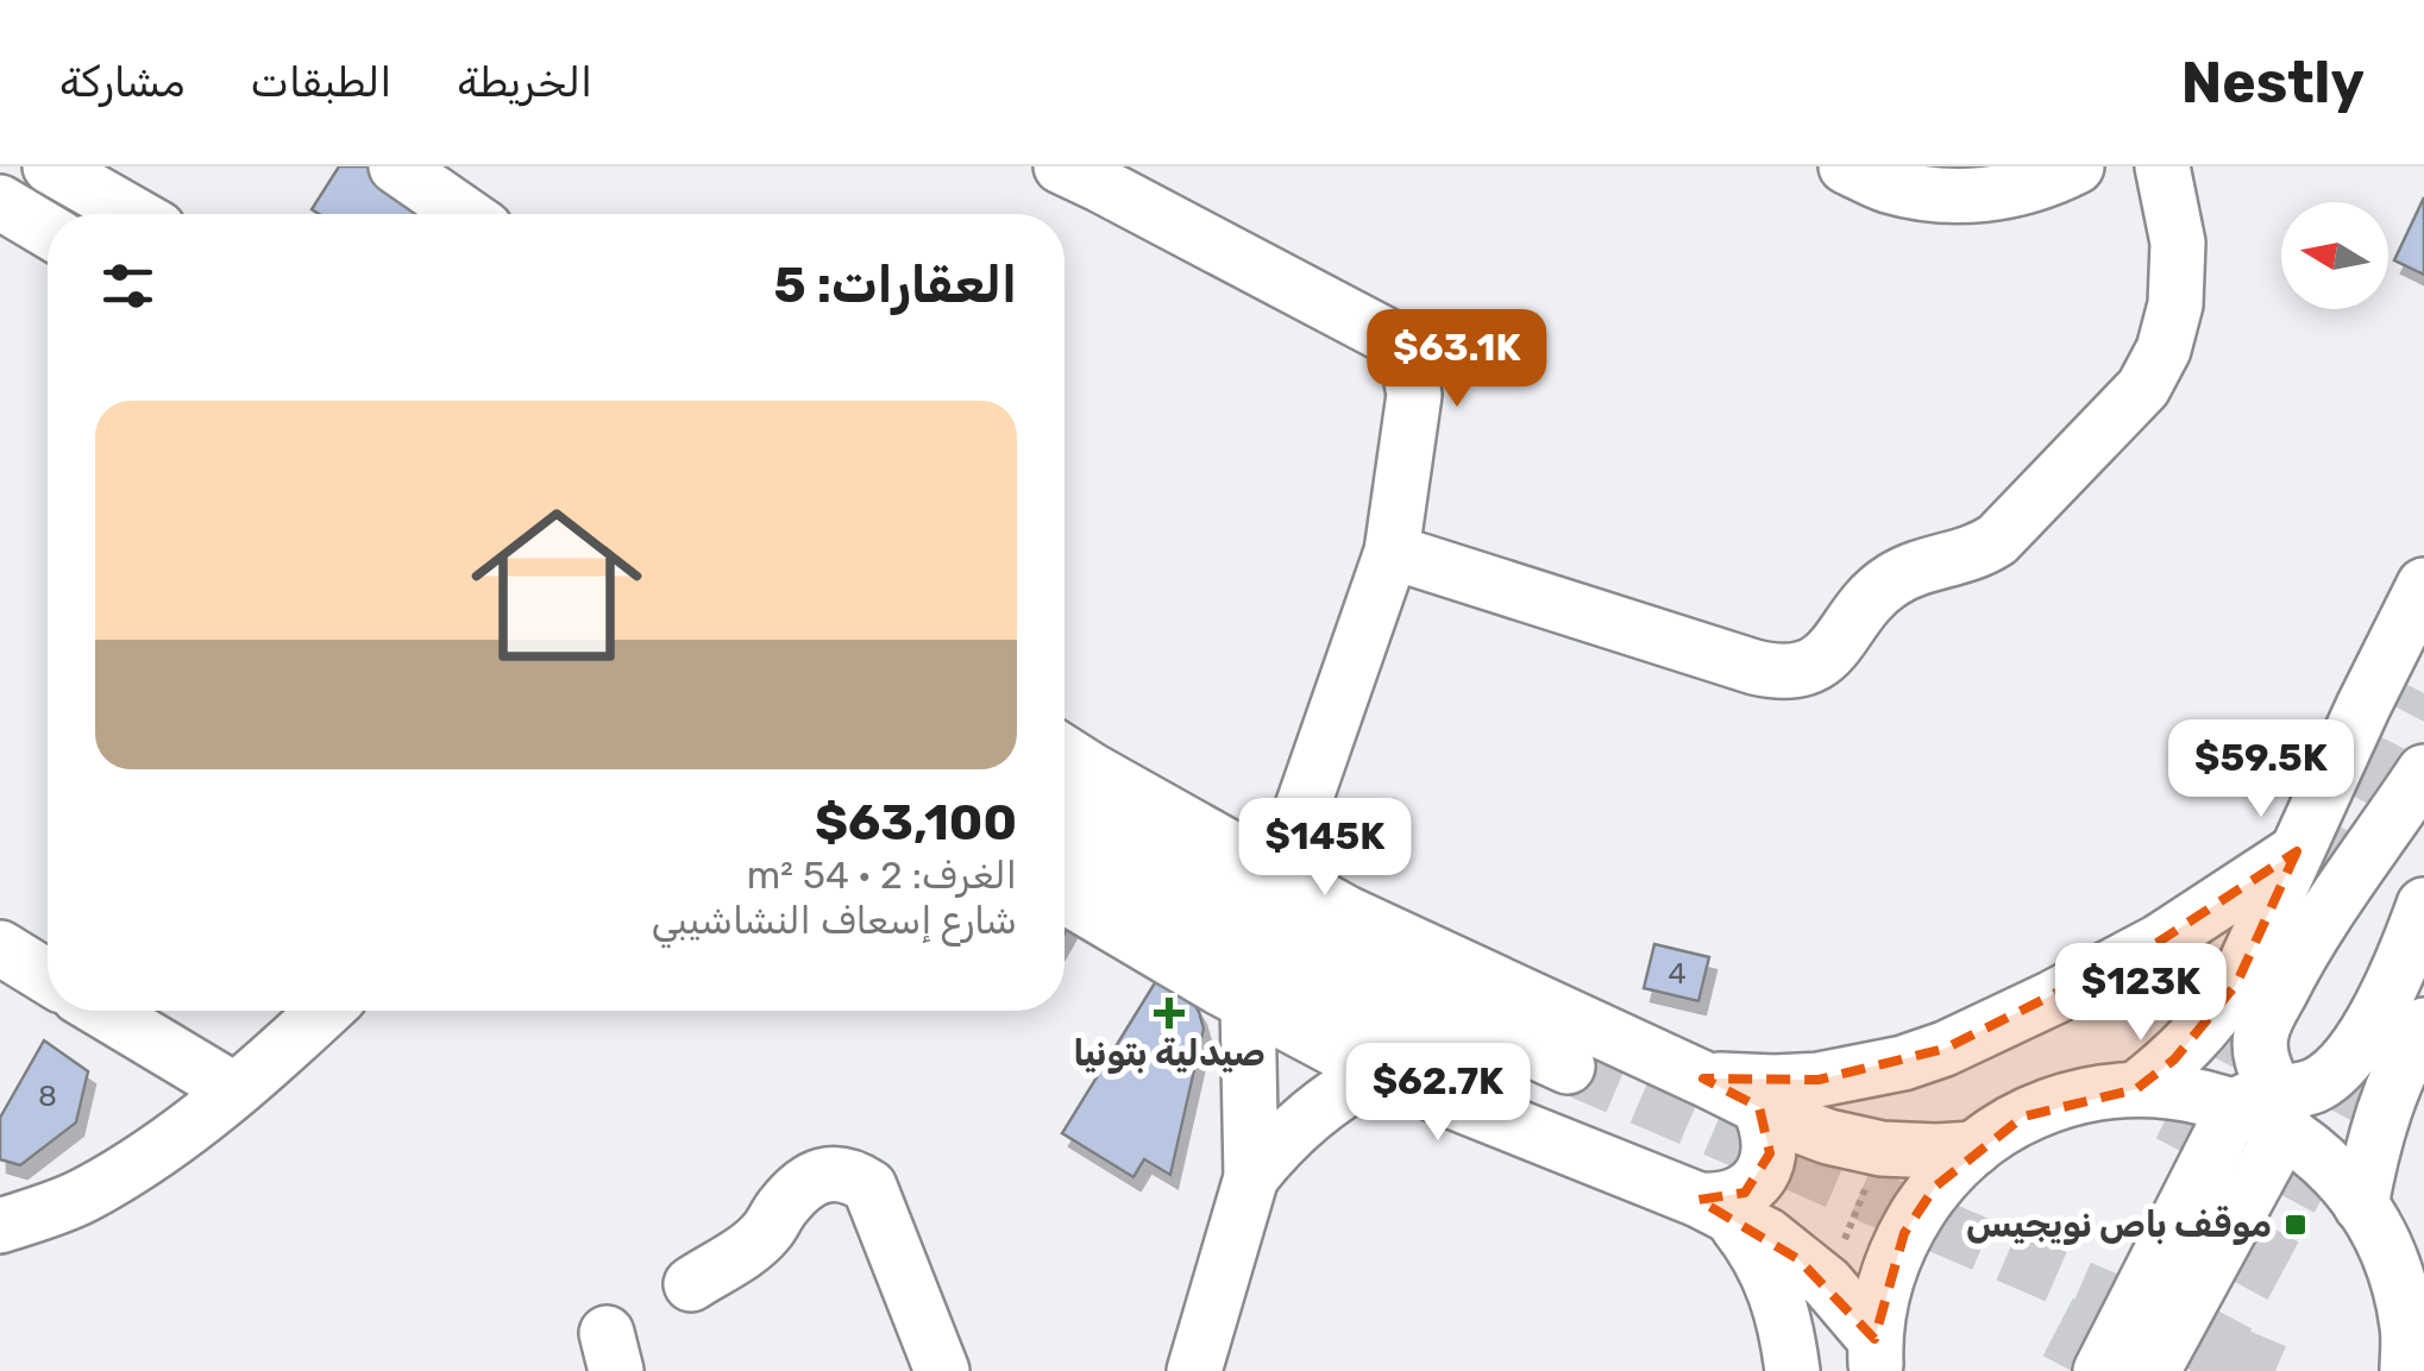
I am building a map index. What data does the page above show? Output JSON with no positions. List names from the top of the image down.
{
  "places": {
    "health": ["صيدلية بتونيا"],
    "transit": ["موقف باص نويجيس"]
  },
  "house_numbers": ["4", "8"],
  "north": "left",
  "page": {
    "header": "Nestly",
    "nav": ["الخريطة", "الطبقات", "مشاركة"],
    "heading": "العقارات: 5",
    "price": [
      "$63.1K",
      "$59.5K",
      "$145K",
      "$123K",
      "$62.7K"
    ],
    "list": [
      {
        "name": "$63,100",
        "note": "الغرف: 2 · 54 m² · شارع إسعاف النشاشيبي"
      }
    ]
  }
}
